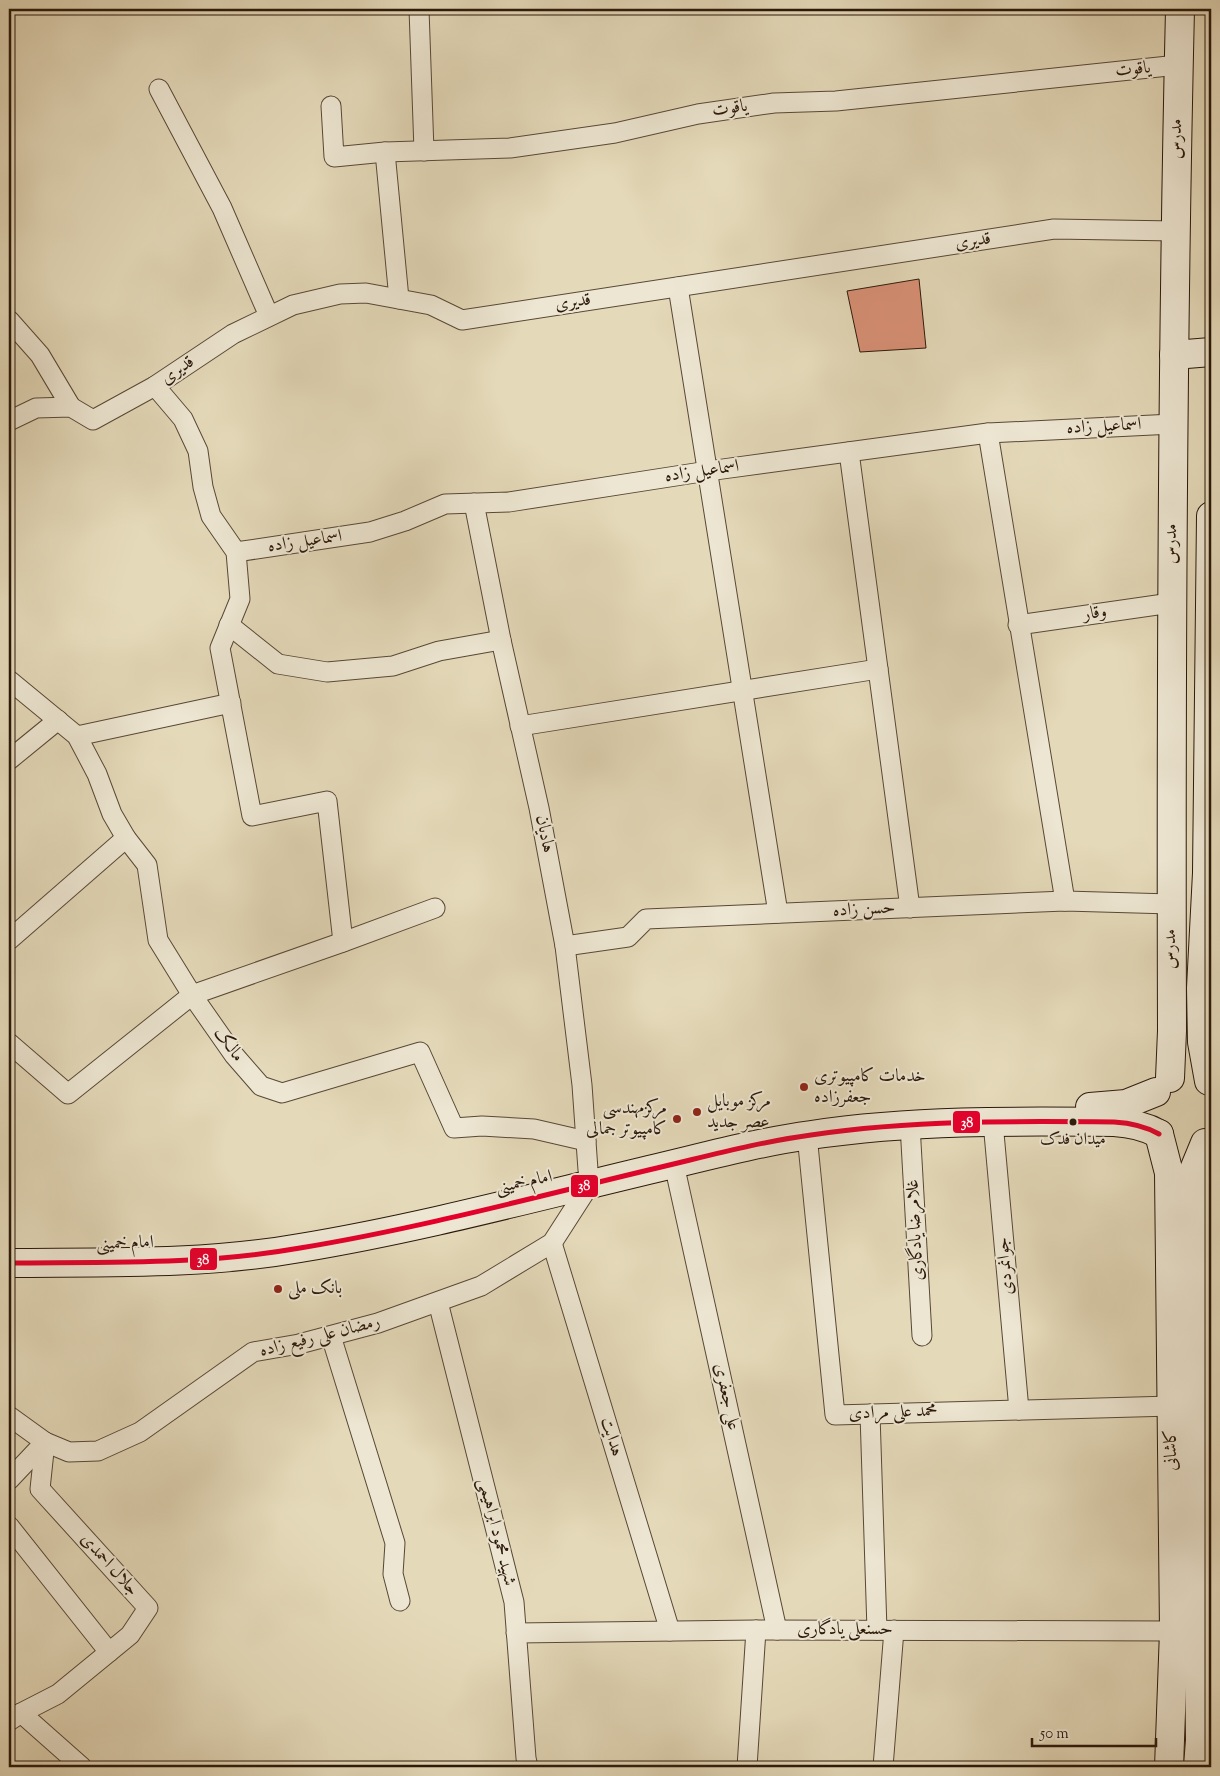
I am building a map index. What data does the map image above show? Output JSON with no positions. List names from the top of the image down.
{
  "streets": {
    "street": [
      "یاقوت",
      "مدرس",
      "قدیری",
      "اسماعیل زاده",
      "وقار",
      "هادیان",
      "حسن زاده",
      "مالک",
      "امام خمینی",
      "غلامرضا یادگاری",
      "جوانمردی",
      "رمضان علی رفیع زاده",
      "علی جعفری",
      "محمد علی مرادی",
      "هدایت",
      "کاشانی",
      "شهید محمود ابراهیمی",
      "جلال احمدی",
      "حسنعلی یادگاری"
    ]
  },
  "crossings": [
    ["یاقوت", "مدرس"],
    ["مدرس", "قدیری"],
    ["مدرس", "اسماعیل زاده"],
    ["مدرس", "وقار"],
    ["مدرس", "حسن زاده"],
    ["مدرس", "امام خمینی"],
    ["اسماعیل زاده", "هادیان"],
    ["هادیان", "حسن زاده"],
    ["هادیان", "مالک"],
    ["هادیان", "امام خمینی"],
    ["هادیان", "رمضان علی رفیع زاده"],
    ["امام خمینی", "غلامرضا یادگاری"],
    ["امام خمینی", "جوانمردی"],
    ["امام خمینی", "رمضان علی رفیع زاده"],
    ["امام خمینی", "علی جعفری"],
    ["امام خمینی", "محمد علی مرادی"],
    ["امام خمینی", "کاشانی"],
    ["جوانمردی", "محمد علی مرادی"],
    ["رمضان علی رفیع زاده", "هدایت"],
    ["رمضان علی رفیع زاده", "شهید محمود ابراهیمی"],
    ["رمضان علی رفیع زاده", "جلال احمدی"],
    ["علی جعفری", "حسنعلی یادگاری"],
    ["محمد علی مرادی", "کاشانی"],
    ["هدایت", "حسنعلی یادگاری"],
    ["کاشانی", "حسنعلی یادگاری"],
    ["شهید محمود ابراهیمی", "حسنعلی یادگاری"]
  ],
  "places": [
    "خدمات کامپیوتری جعفرزاده",
    "مرکز موبایل عصر جدید",
    "مرکزمهندسی کامپیوتر جمالی",
    "میدان فدک",
    "بانک ملی"
  ],
  "lines": ["transit line 38"],
  "scale_bar": "50 m"
}
